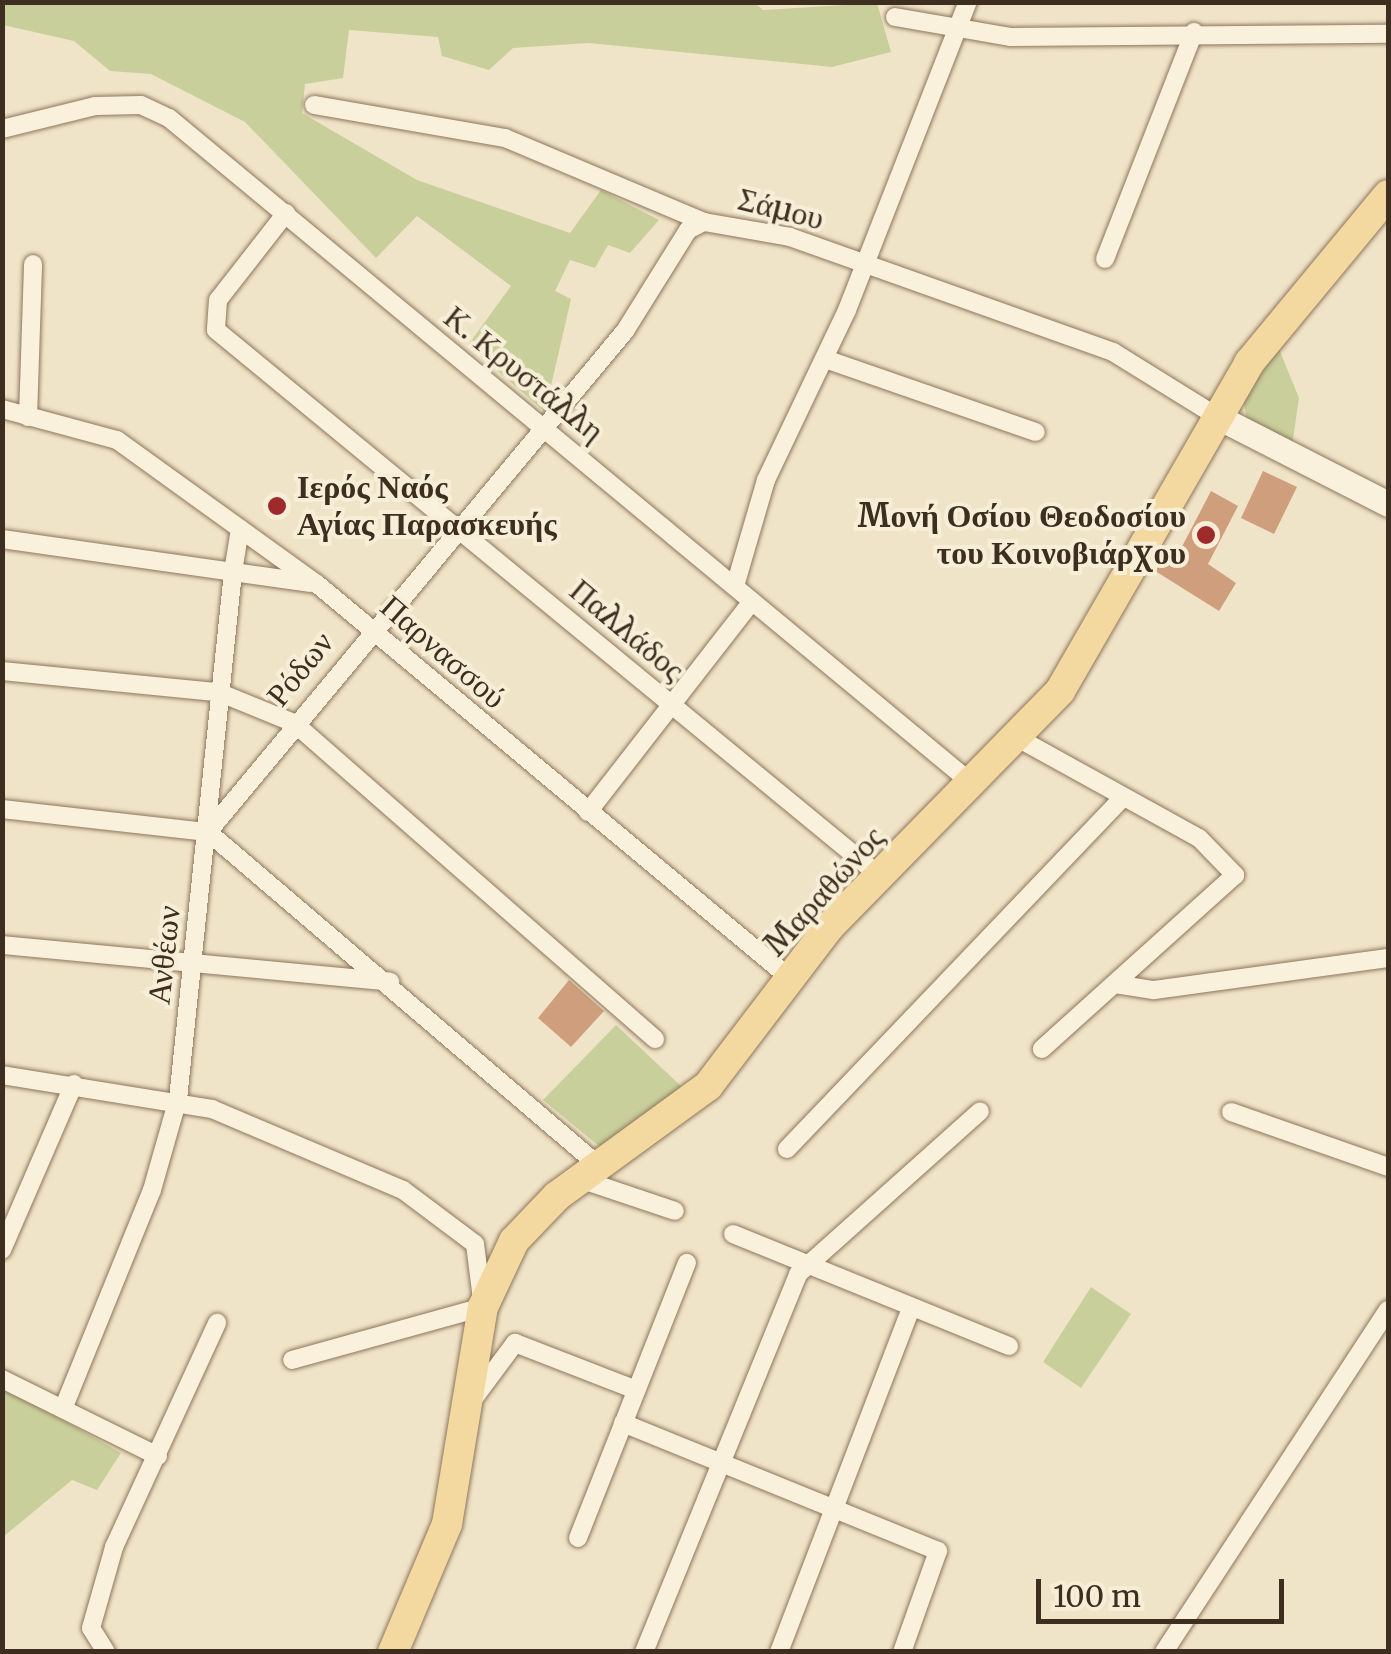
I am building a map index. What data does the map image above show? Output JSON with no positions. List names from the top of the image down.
{
  "streets": {
    "main road": ["Μαραθώνος"],
    "street": [
      "Σάμου",
      "Κ. Κρυστάλλη",
      "Παλλάδος",
      "Παρνασσού",
      "Ρόδων",
      "Ανθέων"
    ]
  },
  "crossings": [
    ["Σάμου", "Ρόδων"],
    ["Σάμου", "Μαραθώνος"],
    ["Κ. Κρυστάλλη", "Παλλάδος"],
    ["Κ. Κρυστάλλη", "Ρόδων"],
    ["Κ. Κρυστάλλη", "Μαραθώνος"],
    ["Παλλάδος", "Ρόδων"],
    ["Παλλάδος", "Μαραθώνος"],
    ["Παρνασσού", "Ρόδων"],
    ["Παρνασσού", "Μαραθώνος"],
    ["Παρνασσού", "Ανθέων"],
    ["Ρόδων", "Ανθέων"]
  ],
  "places": ["Ιερός Ναός Αγίας Παρασκευής", "Μονή Οσίου Θεοδοσίου του Κοινοβιάρχου"],
  "scale_bar": "100 m"
}
